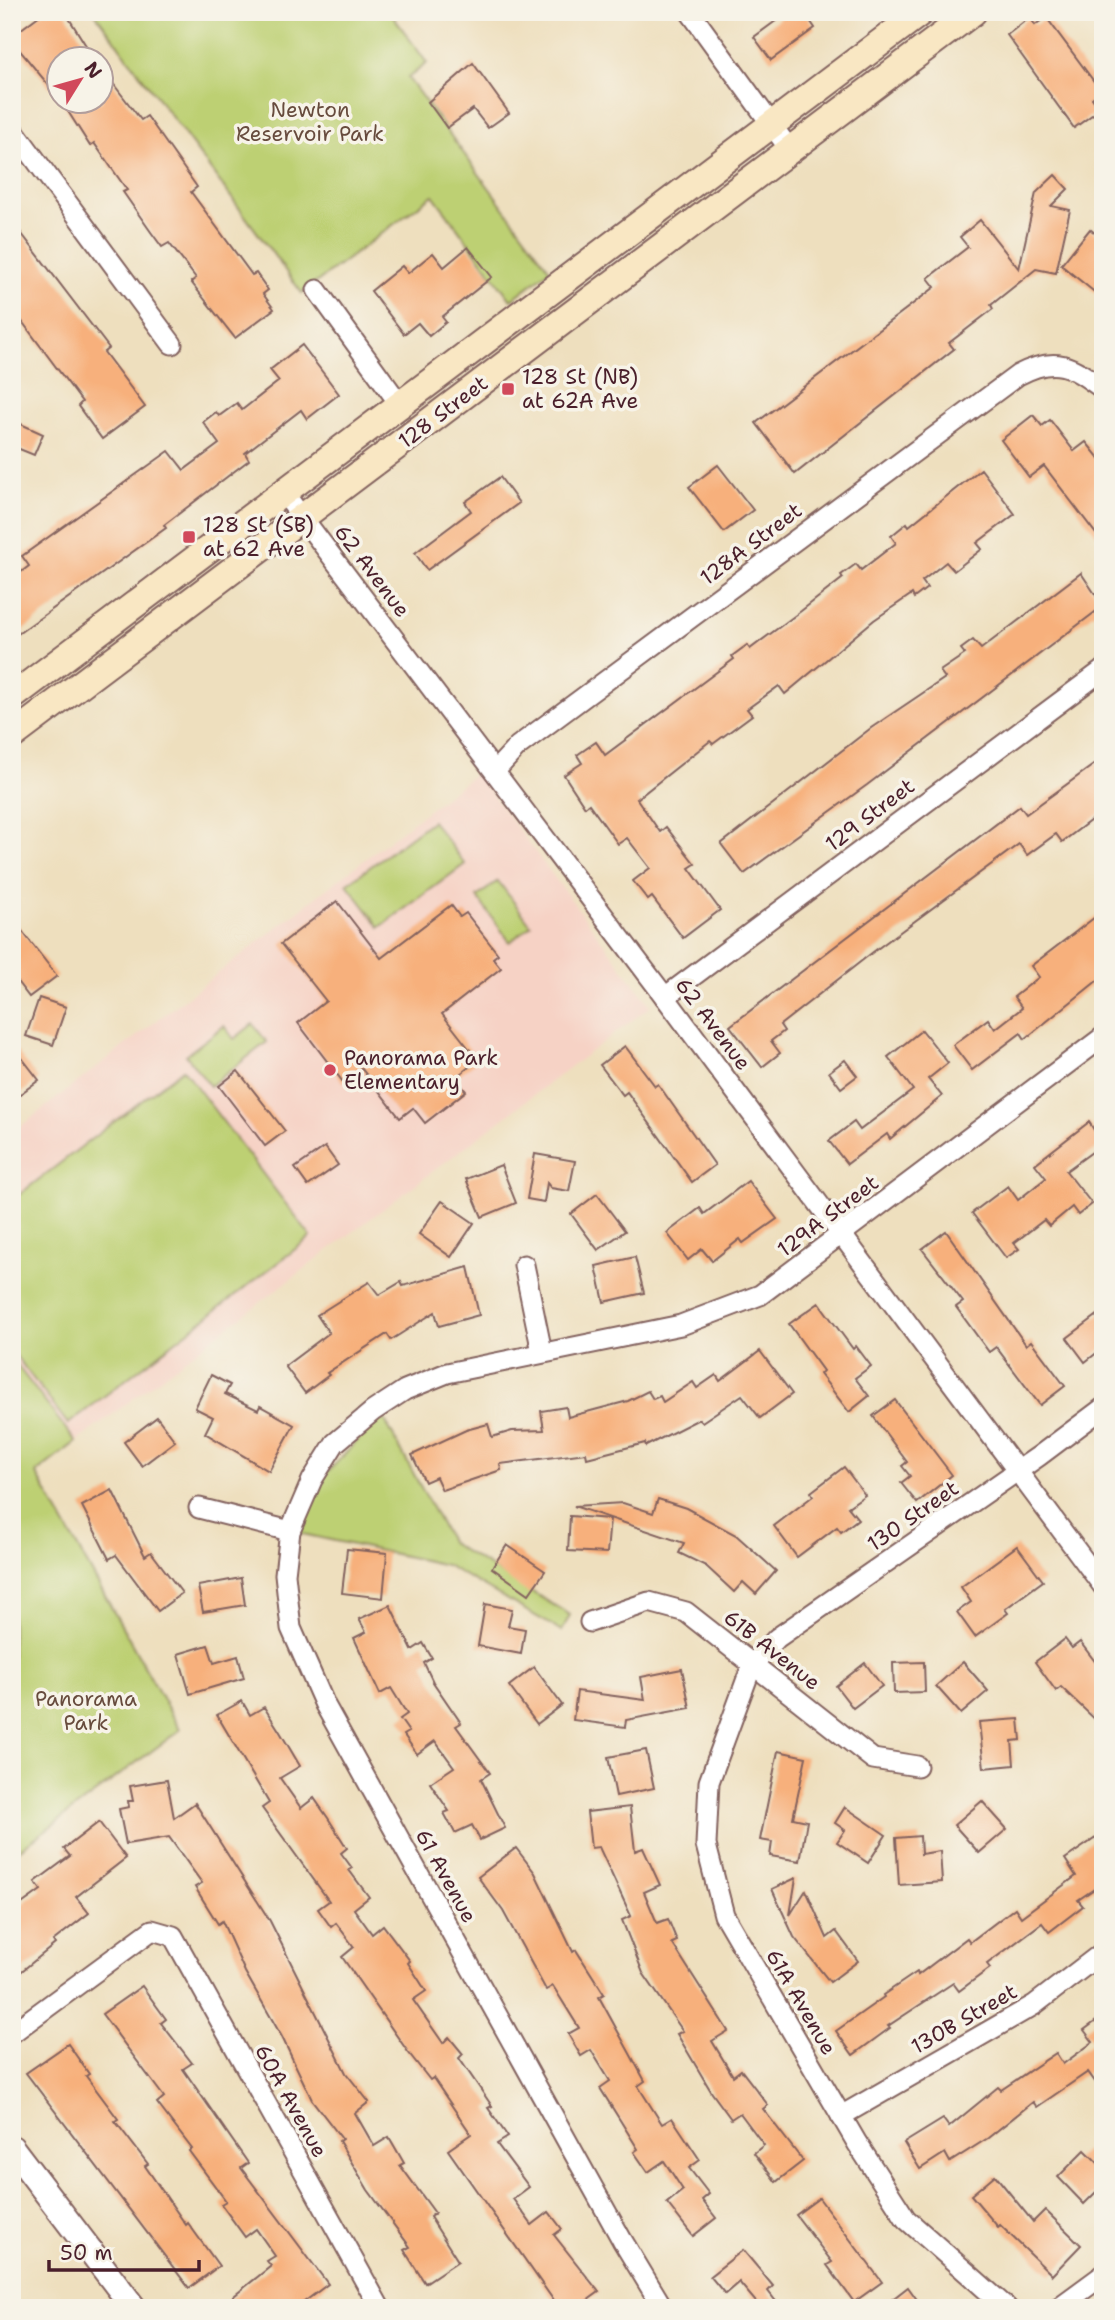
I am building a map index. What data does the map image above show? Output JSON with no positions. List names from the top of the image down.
{
  "streets": {
    "main road": ["128 Street"],
    "street": [
      "128A Street",
      "62 Avenue",
      "129 Street",
      "129A Street",
      "130 Street",
      "61B Avenue",
      "61 Avenue",
      "61A Avenue",
      "130B Street",
      "60A Avenue"
    ]
  },
  "crossings": [
    ["128 Street", "62 Avenue"],
    ["128A Street", "62 Avenue"],
    ["62 Avenue", "129 Street"],
    ["62 Avenue", "129A Street"],
    ["62 Avenue", "130 Street"],
    ["129A Street", "61 Avenue"],
    ["130 Street", "61B Avenue"],
    ["130 Street", "61A Avenue"],
    ["61B Avenue", "61A Avenue"],
    ["61A Avenue", "130B Street"]
  ],
  "parks": ["Newton Reservoir Park", "Panorama Park"],
  "places": {
    "transit": ["128 St (NB) at 62A Ave", "128 St (SB) at 62 Ave"],
    "other": ["Panorama Park Elementary"]
  },
  "scale_bar": "50 m",
  "north": "top right"
}
